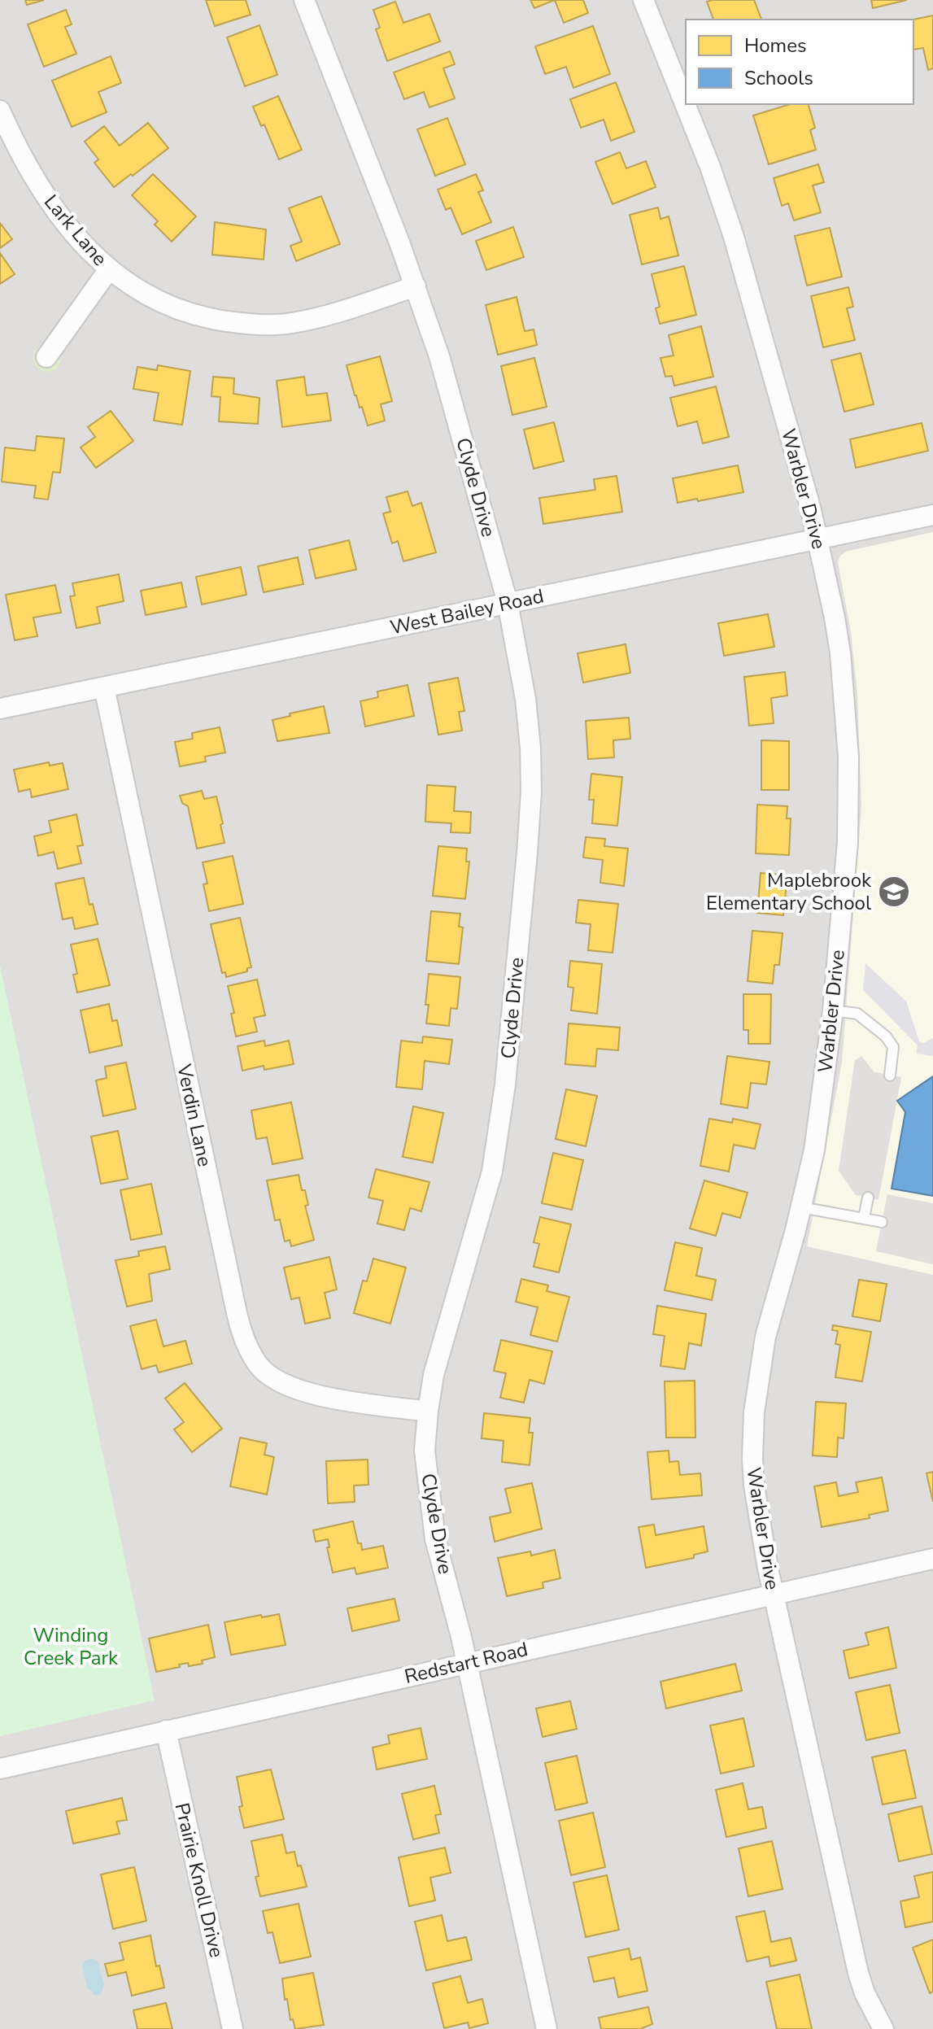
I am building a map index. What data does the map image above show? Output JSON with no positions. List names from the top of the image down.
{
  "streets": {
    "street": [
      "Lark Lane",
      "Clyde Drive",
      "Warbler Drive",
      "West Bailey Road",
      "Verdin Lane",
      "Redstart Road",
      "Prairie Knoll Drive"
    ]
  },
  "crossings": [
    ["Lark Lane", "Clyde Drive"],
    ["Clyde Drive", "West Bailey Road"],
    ["Clyde Drive", "Verdin Lane"],
    ["Clyde Drive", "Redstart Road"],
    ["Warbler Drive", "West Bailey Road"],
    ["Warbler Drive", "Redstart Road"],
    ["West Bailey Road", "Verdin Lane"],
    ["Redstart Road", "Prairie Knoll Drive"]
  ],
  "parks": ["Winding Creek Park"],
  "places": {
    "school or university": ["Maplebrook Elementary School"]
  },
  "legend": ["Homes", "Schools"]
}
